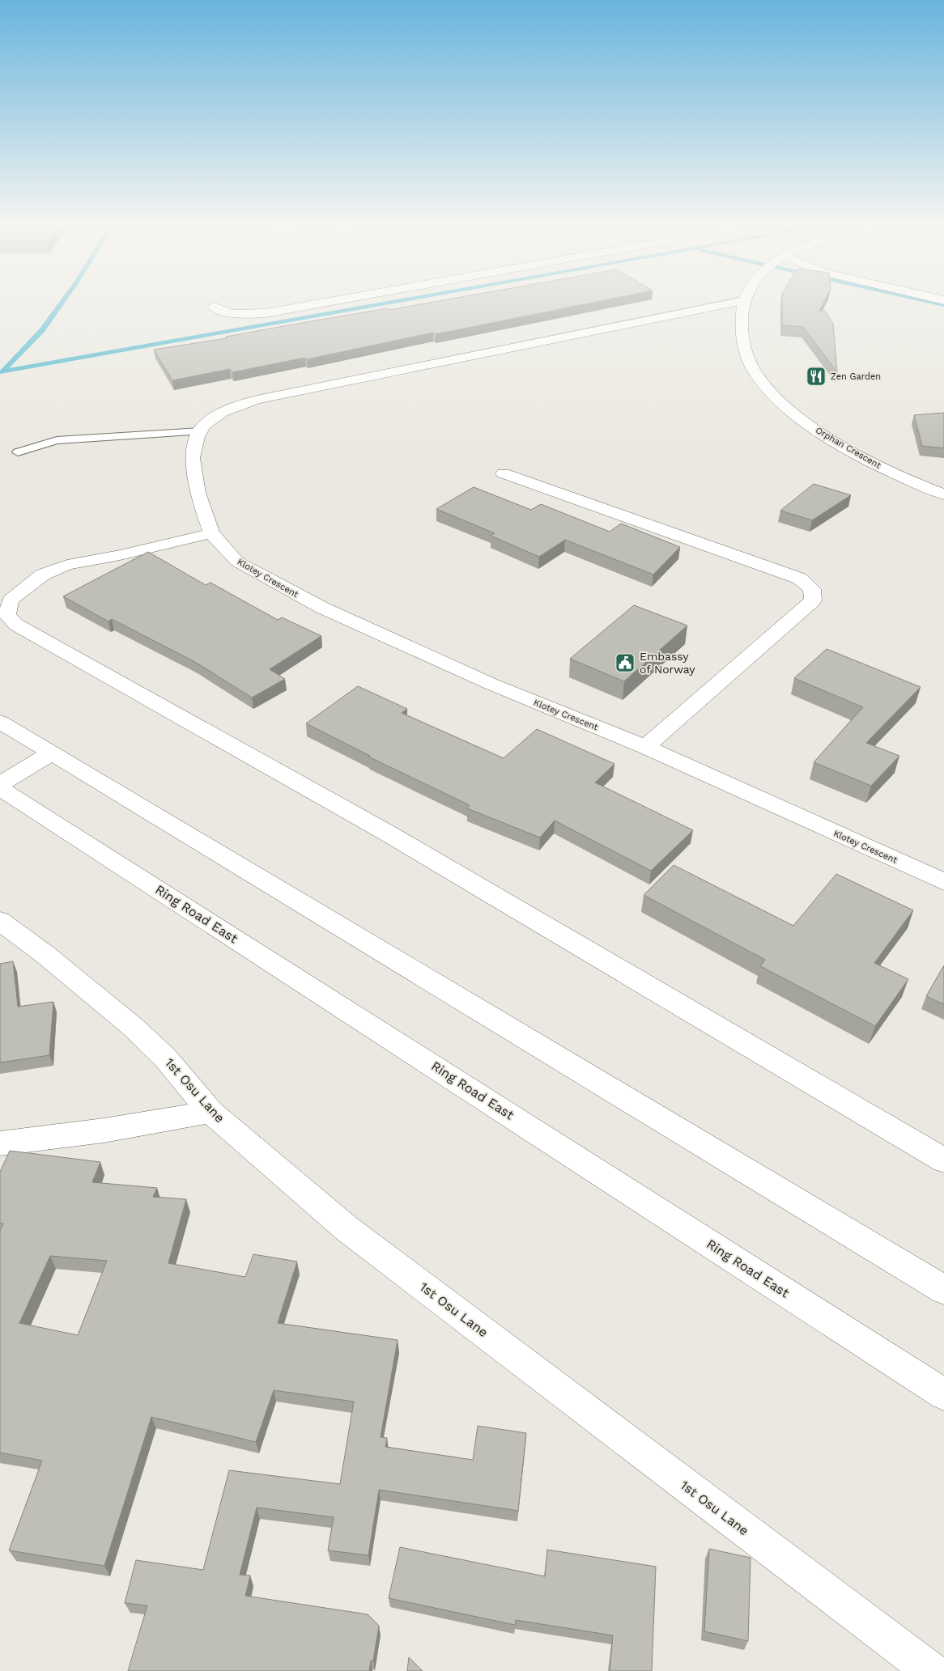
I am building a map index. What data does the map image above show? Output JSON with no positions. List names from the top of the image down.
{
  "streets": {
    "street": [
      "Orphan Crescent",
      "Klotey Crescent",
      "Ring Road East",
      "1st Osu Lane"
    ]
  },
  "places": {
    "restaurant": ["Zen Garden"],
    "public building": ["Embassy of Norway"]
  }
}
